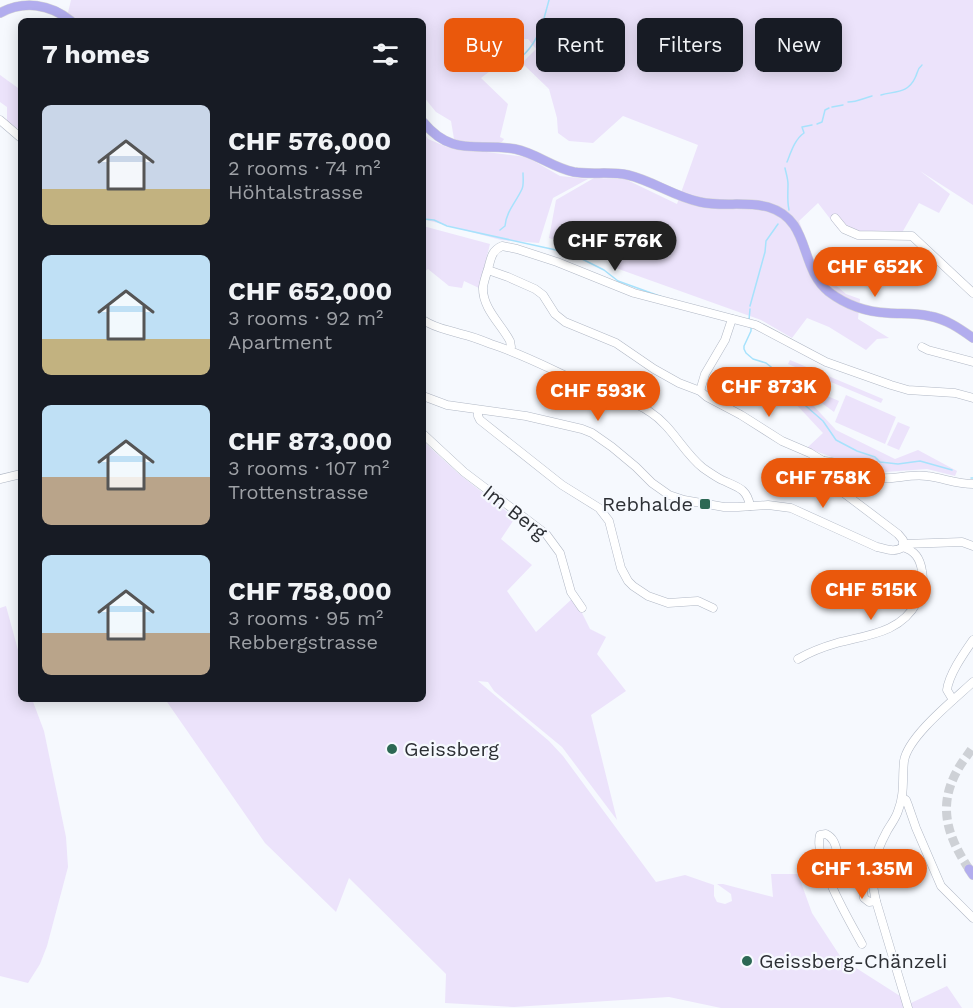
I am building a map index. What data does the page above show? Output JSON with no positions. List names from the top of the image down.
{
  "streets": {
    "street": ["Im Berg"]
  },
  "places": {
    "transit": ["Rebhalde"],
    "other": ["Geissberg", "Geissberg-Chänzeli"]
  },
  "page": {
    "chip": [
      "Buy",
      "Rent",
      "Filters",
      "New"
    ],
    "heading": "7 homes",
    "list": [
      {
        "name": "CHF 576,000",
        "note": "2 rooms · 74 m² · Höhtalstrasse"
      },
      {
        "name": "CHF 652,000",
        "note": "3 rooms · 92 m² · Apartment"
      },
      {
        "name": "CHF 873,000",
        "note": "3 rooms · 107 m² · Trottenstrasse"
      },
      {
        "name": "CHF 758,000",
        "note": "3 rooms · 95 m² · Rebbergstrasse"
      }
    ],
    "price": [
      "CHF 576K",
      "CHF 652K",
      "CHF 873K",
      "CHF 593K",
      "CHF 758K",
      "CHF 515K",
      "CHF 1.35M"
    ]
  }
}
